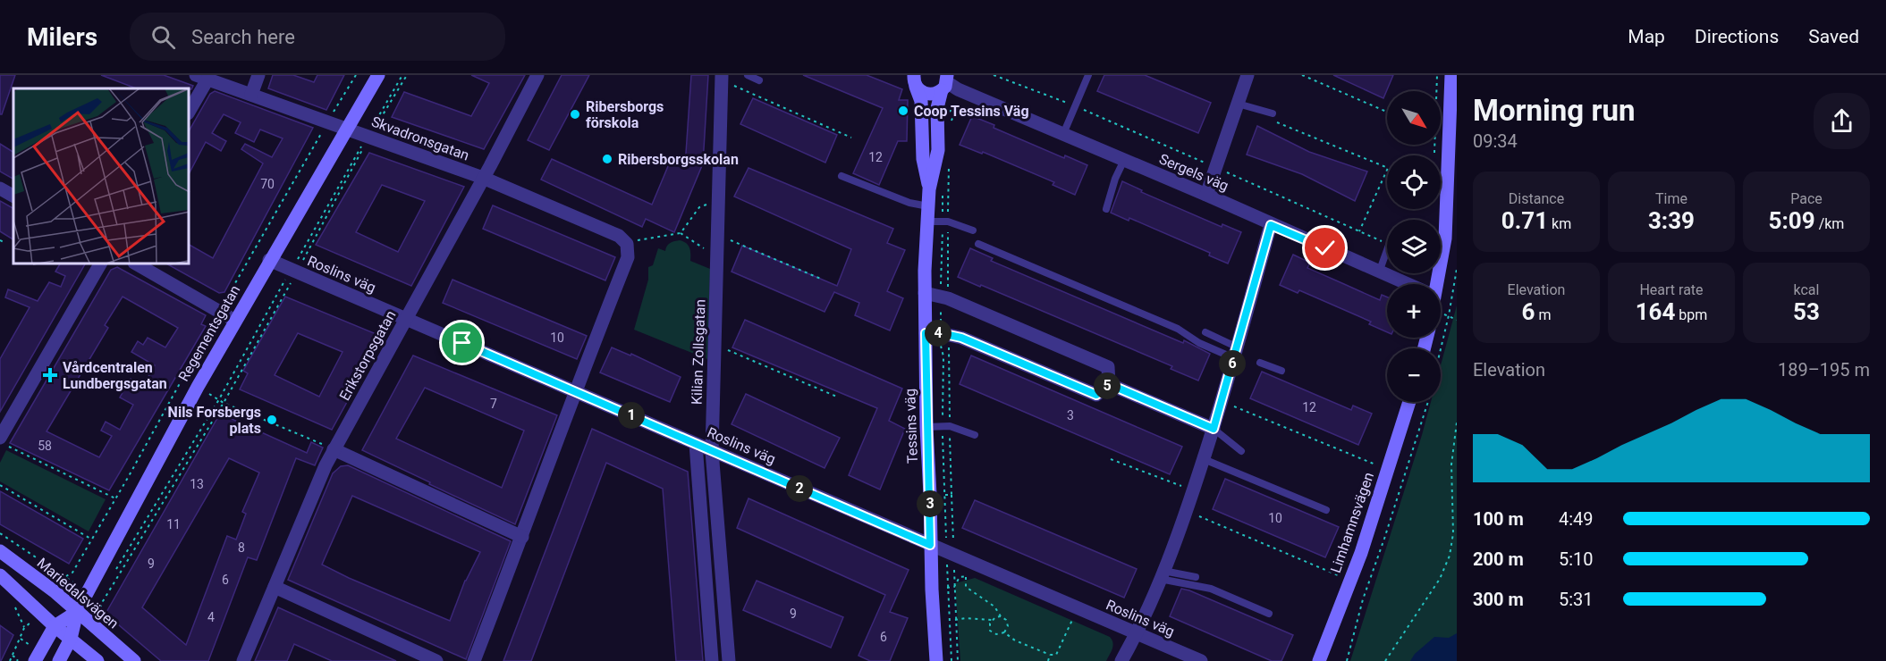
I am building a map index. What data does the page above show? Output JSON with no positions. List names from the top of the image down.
{
  "streets": {
    "street": [
      "Skvadronsgatan",
      "Sergels väg",
      "Roslins väg",
      "Regementsgatan",
      "Kilian Zollsgatan",
      "Erikstorpsgatan",
      "Tessins väg",
      "Limhamnsvägen",
      "Mariedalsvägen"
    ]
  },
  "crossings": [
    ["Skvadronsgatan", "Regementsgatan"],
    ["Skvadronsgatan", "Erikstorpsgatan"],
    ["Sergels väg", "Tessins väg"],
    ["Roslins väg", "Regementsgatan"],
    ["Roslins väg", "Kilian Zollsgatan"],
    ["Roslins väg", "Erikstorpsgatan"],
    ["Roslins väg", "Tessins väg"],
    ["Regementsgatan", "Mariedalsvägen"]
  ],
  "places": {
    "other": [
      "Coop Tessins Väg",
      "Ribersborgs förskola",
      "Ribersborgsskolan",
      "Nils Forsbergs plats"
    ],
    "health": ["Vårdcentralen Lundbergsgatan"]
  },
  "house_numbers": [
    "12",
    "70",
    "10",
    "7",
    "12",
    "3",
    "58",
    "13",
    "10",
    "11",
    "8",
    "9",
    "6",
    "9",
    "4",
    "6"
  ],
  "north": "bottom right",
  "page": {
    "header": "Milers",
    "search": "Search here",
    "nav": ["Map", "Directions", "Saved"],
    "heading": ["Morning run", "09:34"],
    "map_buttons": ["+", "−"],
    "stats": [
      ["Distance", "0.71 km"],
      ["Time", "3:39"],
      ["Pace", "5:09 /km"],
      ["Elevation", "6 m"],
      ["Heart rate", "164 bpm"],
      ["kcal", "53"]
    ],
    "pins": [
      "4",
      "6",
      "5",
      "1",
      "2",
      "3"
    ],
    "chart": ["Elevation", "189–195 m"],
    "list": [
      {
        "name": "100 m",
        "note": "4:49"
      },
      {
        "name": "200 m",
        "note": "5:10"
      },
      {
        "name": "300 m",
        "note": "5:31"
      }
    ]
  }
}
